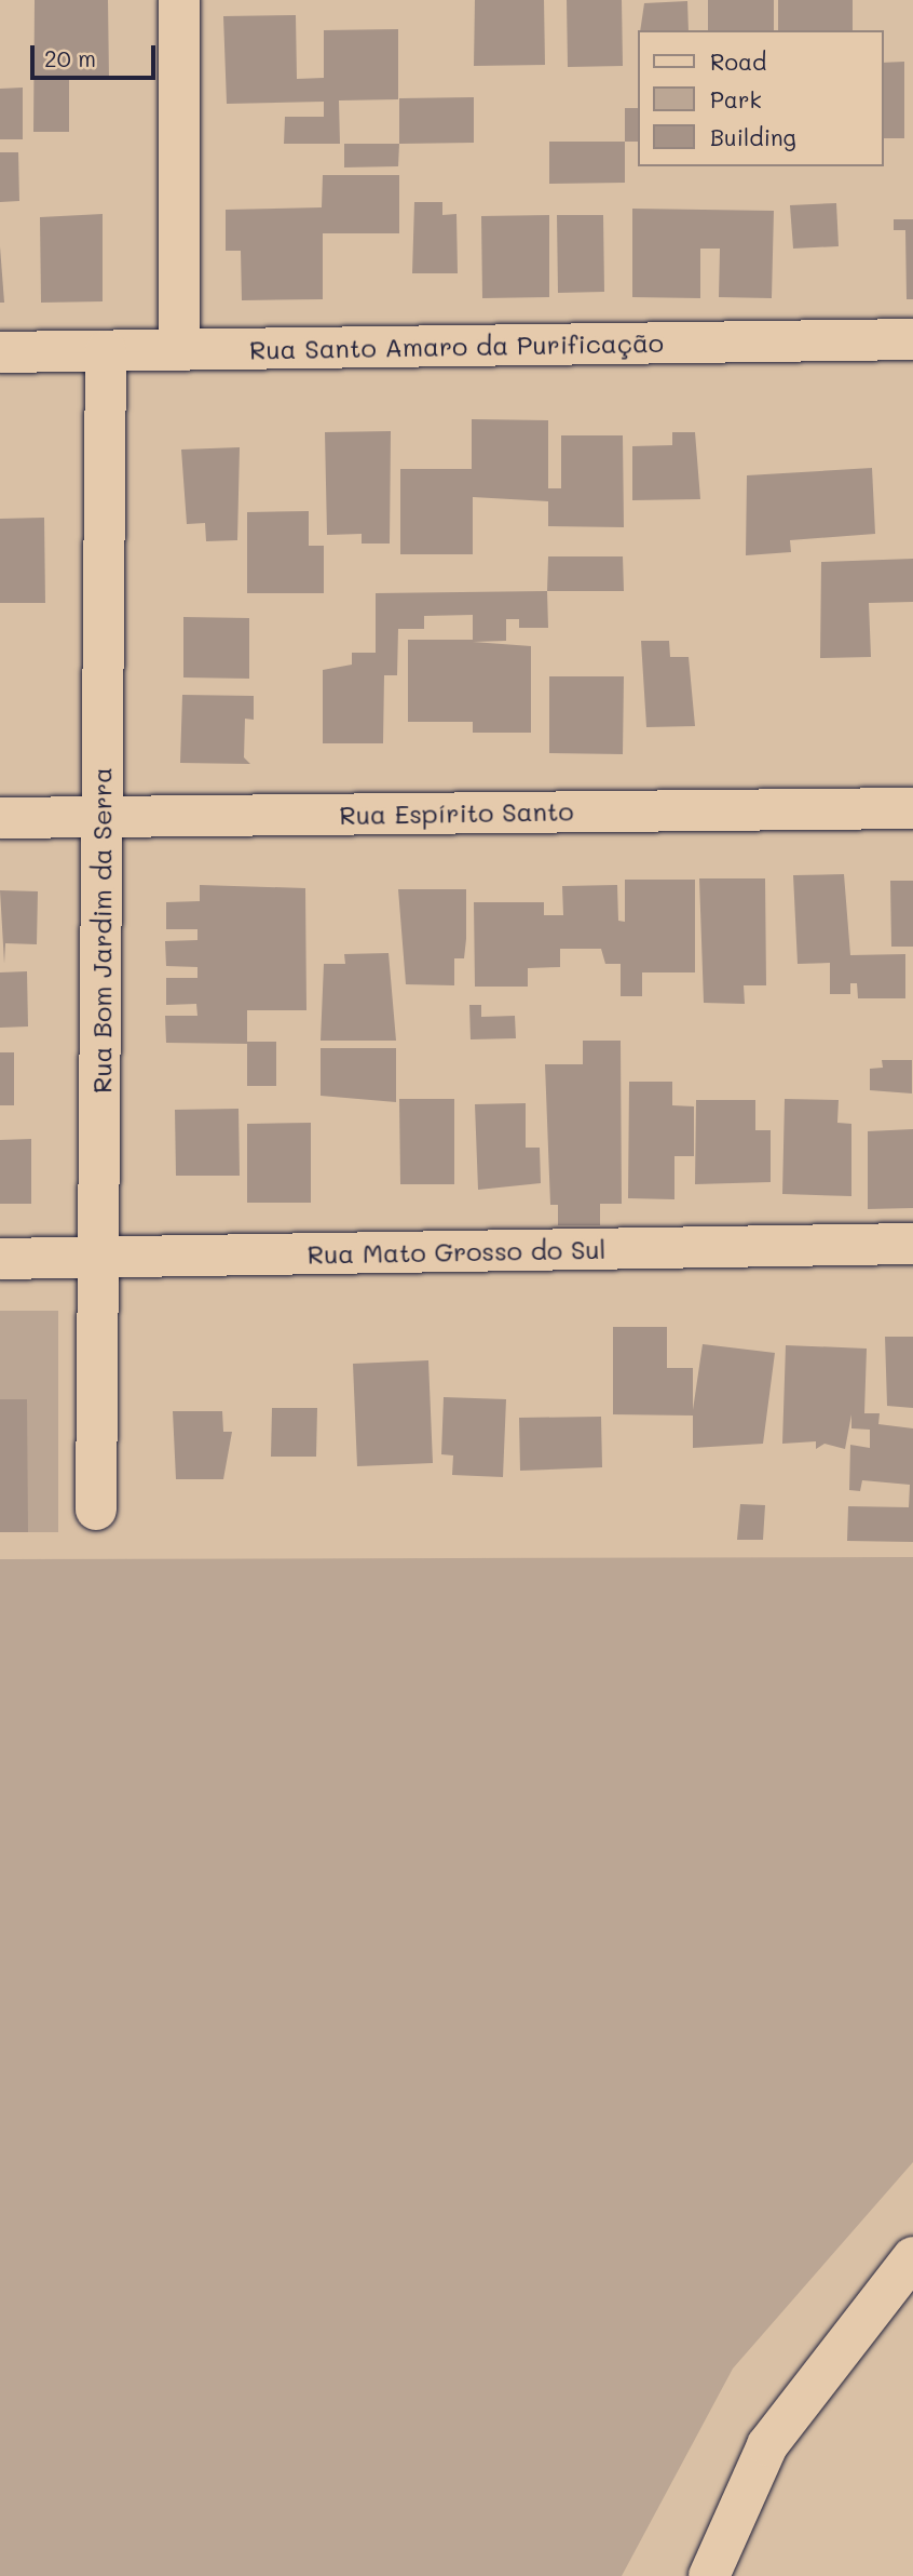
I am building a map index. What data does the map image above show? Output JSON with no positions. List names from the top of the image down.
{
  "streets": {
    "street": [
      "Rua Santo Amaro da Purificação",
      "Rua Espírito Santo",
      "Rua Bom Jardim da Serra",
      "Rua Mato Grosso do Sul"
    ]
  },
  "crossings": [
    ["Rua Santo Amaro da Purificação", "Rua Bom Jardim da Serra"],
    ["Rua Espírito Santo", "Rua Bom Jardim da Serra"],
    ["Rua Bom Jardim da Serra", "Rua Mato Grosso do Sul"]
  ],
  "legend": ["Road", "Park", "Building"],
  "scale_bar": "20 m"
}
